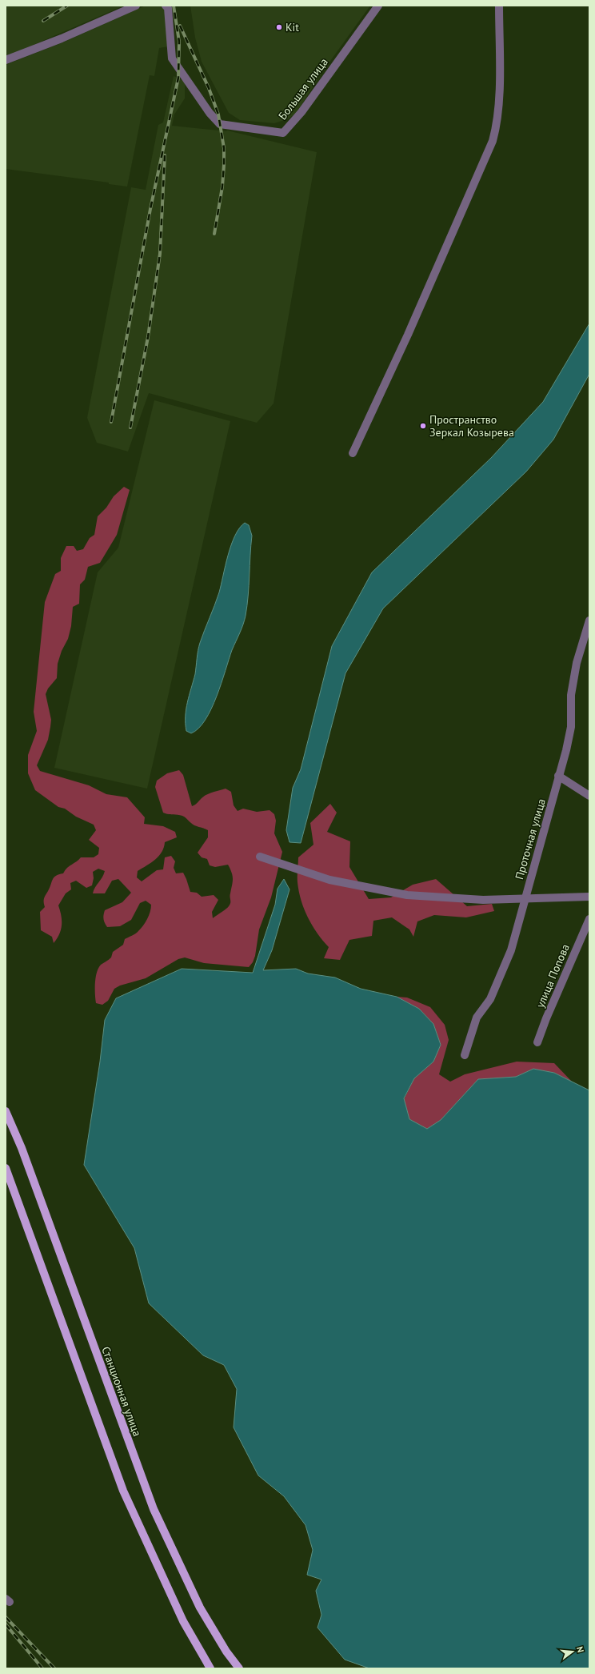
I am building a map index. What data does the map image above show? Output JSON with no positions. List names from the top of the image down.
{
  "streets": {
    "main road": ["Станционная улица"],
    "street": ["Большая улица", "Проточная улица", "улица Попова"]
  },
  "places": ["Kit", "Пространство Зеркал Козырева"],
  "north": "right"
}
